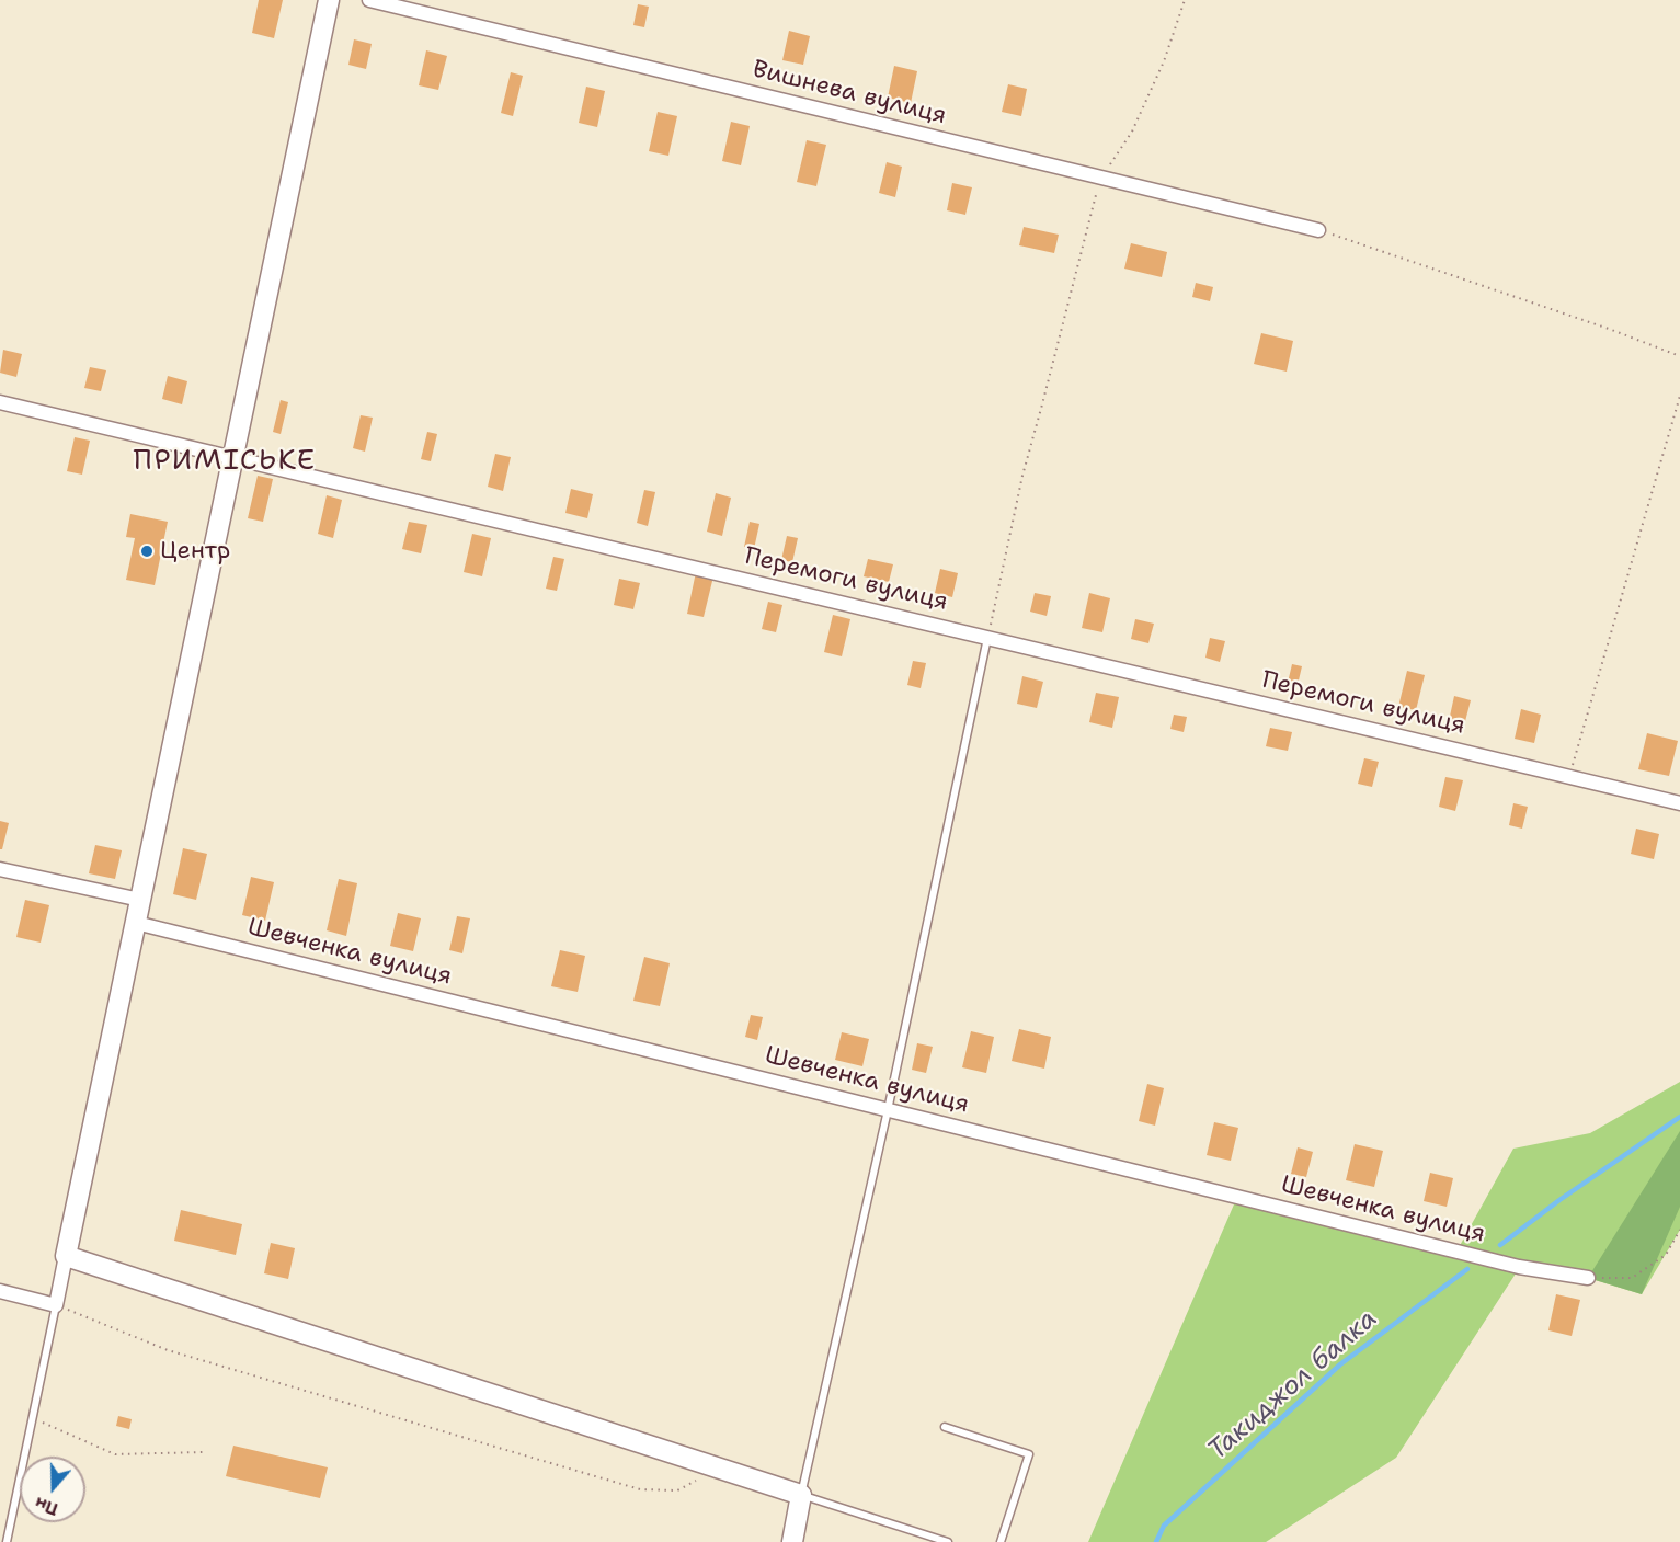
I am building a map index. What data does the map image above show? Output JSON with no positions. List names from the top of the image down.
{
  "streets": {
    "street": ["Вишнева вулиця", "Перемоги вулиця", "Шевченка вулиця"]
  },
  "districts": ["ПРИМІСЬКЕ"],
  "water": ["Такиджол балка"],
  "places": ["Центр"],
  "north": "bottom"
}
